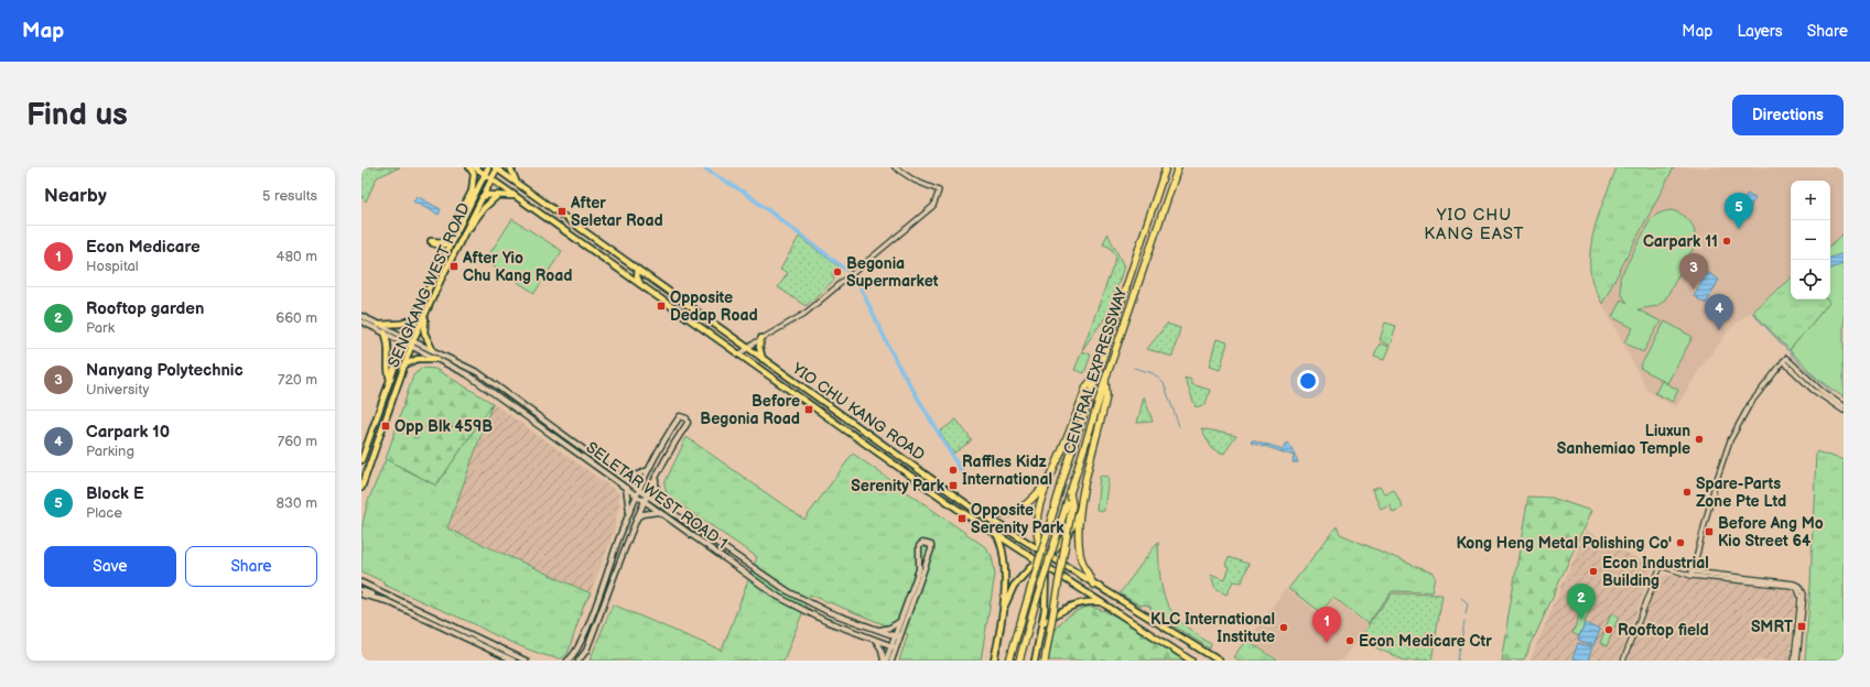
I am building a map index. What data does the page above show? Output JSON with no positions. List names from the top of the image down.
{
  "streets": {
    "highway": ["CENTRAL EXPRESSWAY"],
    "main road": ["SENGKANG WEST ROAD", "YIO CHU KANG ROAD", "SELETAR WEST ROAD 1"]
  },
  "crossings": [
    ["SENGKANG WEST ROAD", "YIO CHU KANG ROAD"],
    ["SENGKANG WEST ROAD", "SELETAR WEST ROAD 1"]
  ],
  "districts": ["YIO CHU KANG EAST"],
  "places": {
    "transit": [
      "After Seletar Road",
      "After Yio Chu Kang Road",
      "Opposite Dedap Road",
      "Before Begonia Road",
      "Opp Blk 459B",
      "Serenity Park",
      "Opposite Serenity Park",
      "Before Ang Mo Kio Street 64",
      "SMRT"
    ],
    "other": [
      "Carpark 11",
      "Begonia Supermarket",
      "Liuxun Sanhemiao Temple",
      "Raffles Kidz International",
      "Spare-Parts Zone Pte Ltd",
      "Kong Heng Metal Polishing Co'",
      "Econ Industrial Building",
      "KLC International Institute",
      "Rooftop field",
      "Econ Medicare Ctr"
    ]
  },
  "page": {
    "header": "Map",
    "nav": ["Map", "Layers", "Share"],
    "buttons": [
      "Directions",
      ["Save", "Share"]
    ],
    "title": "Find us",
    "heading": ["Nearby", "5 results"],
    "map_buttons": ["+", "−"],
    "pins": [
      "5",
      "3",
      "4",
      "2",
      "1"
    ],
    "list": [
      {
        "mark": "1",
        "name": "Econ Medicare",
        "note": "Hospital",
        "value": "480 m"
      },
      {
        "mark": "2",
        "name": "Rooftop garden",
        "note": "Park",
        "value": "660 m"
      },
      {
        "mark": "3",
        "name": "Nanyang Polytechnic",
        "note": "University",
        "value": "720 m"
      },
      {
        "mark": "4",
        "name": "Carpark 10",
        "note": "Parking",
        "value": "760 m"
      },
      {
        "mark": "5",
        "name": "Block E",
        "note": "Place",
        "value": "830 m"
      }
    ]
  }
}
